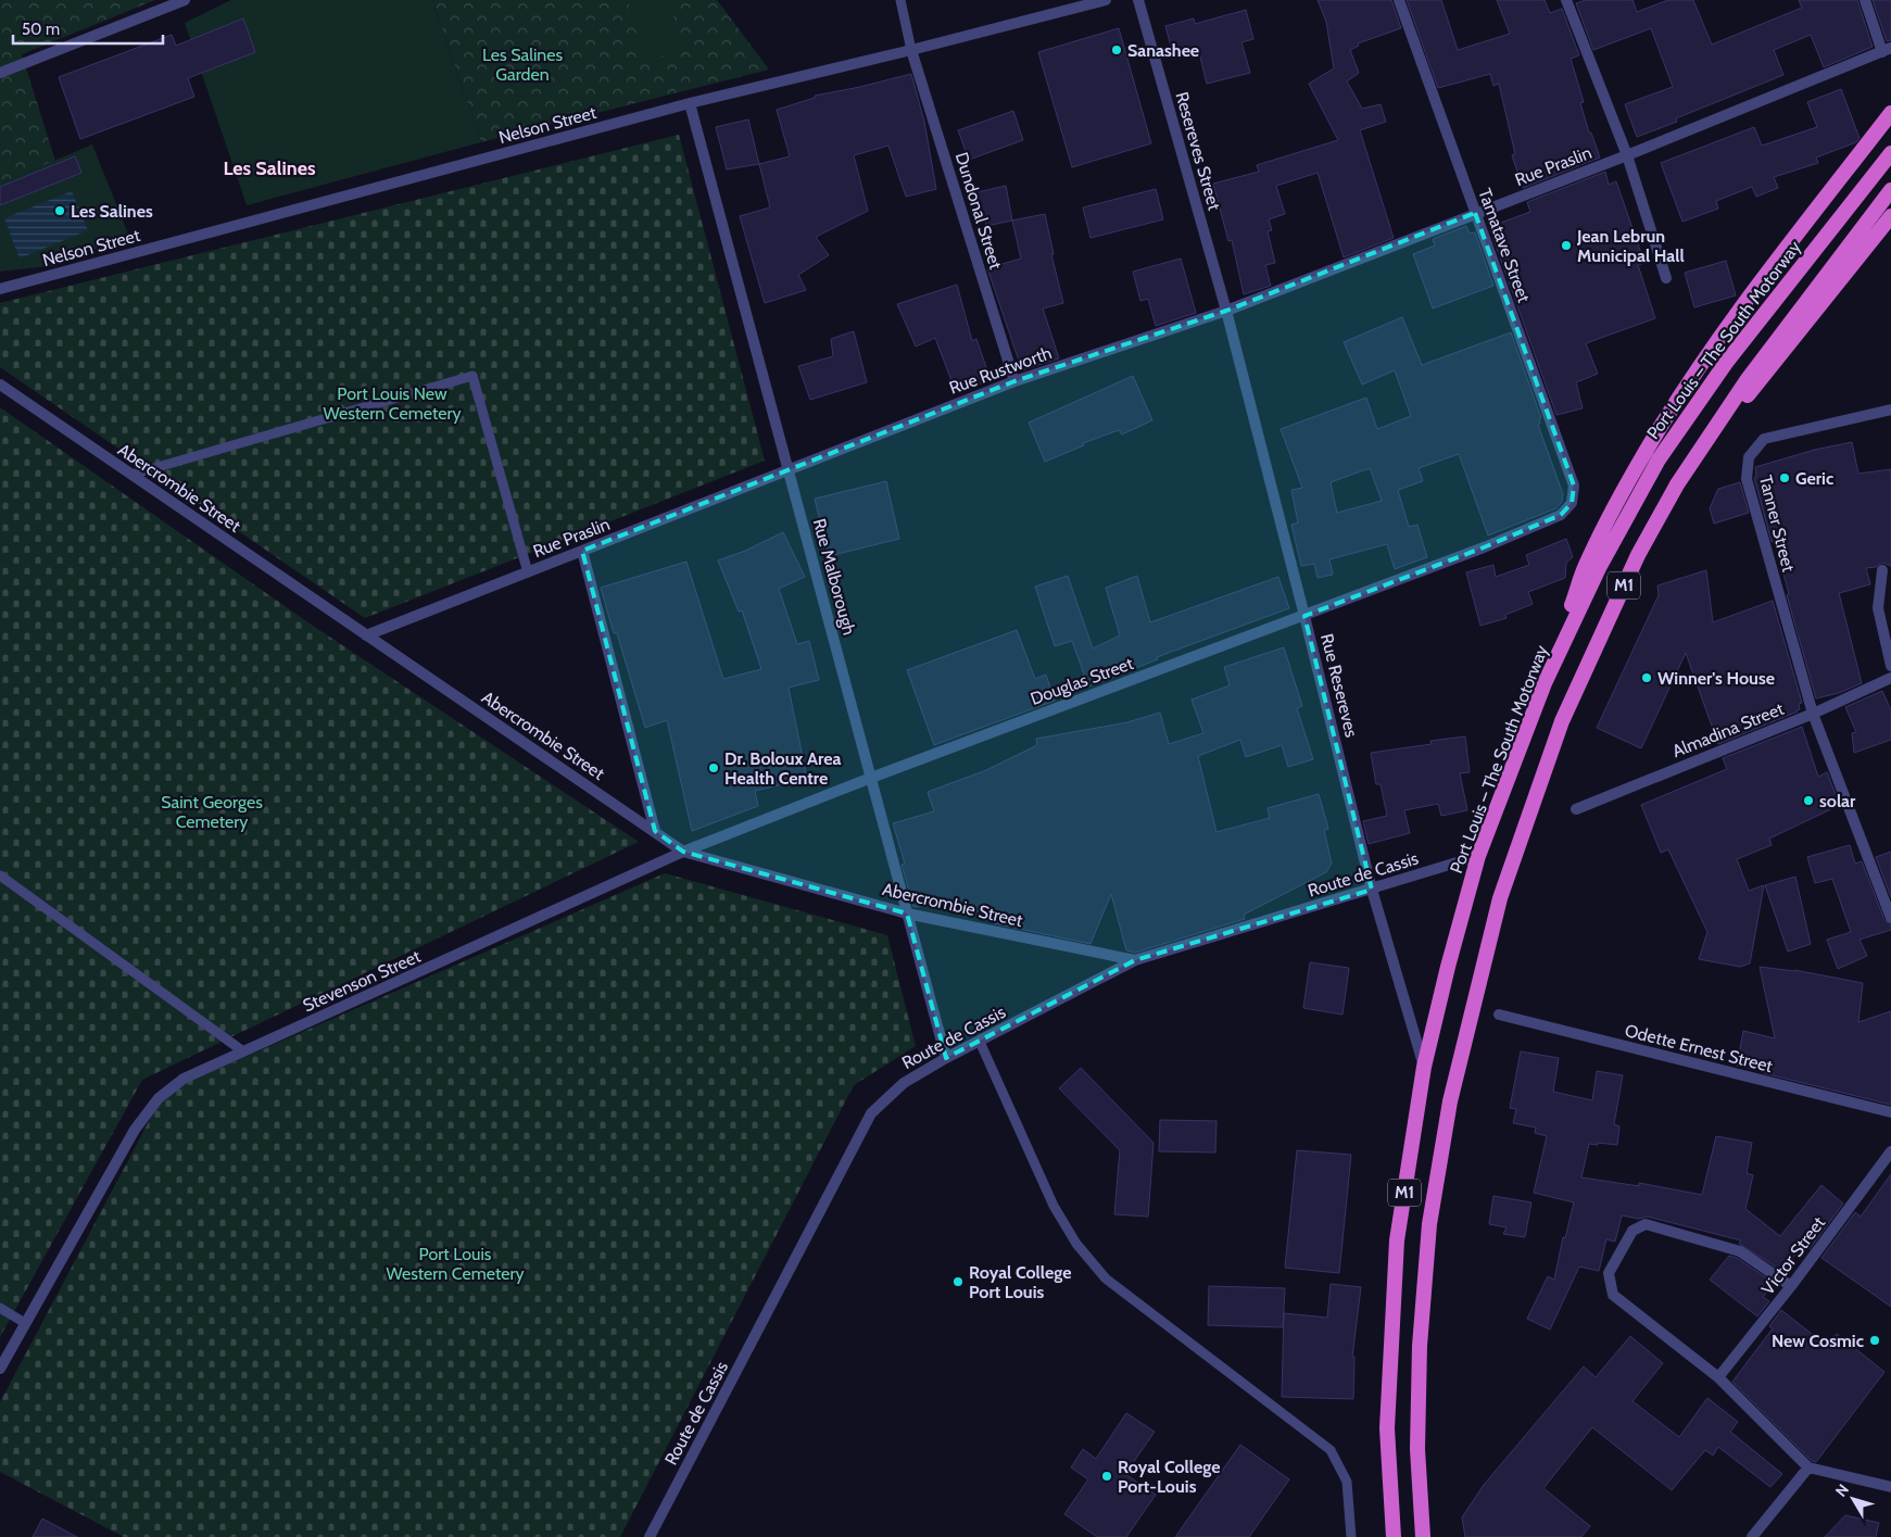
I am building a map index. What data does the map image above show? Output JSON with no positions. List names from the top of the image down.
{
  "streets": {
    "highway": ["Port Louis – The South Motorway", "M1"],
    "street": [
      "Nelson Street",
      "Resereves Street",
      "Rue Praslin",
      "Dundonal Street",
      "Tamatave Street",
      "Rue Rustworth",
      "Abercrombie Street",
      "Tanner Street",
      "Rue Malborough",
      "Douglas Street",
      "Rue Resereves",
      "Almadina Street",
      "Route de Cassis",
      "Stevenson Street",
      "Odette Ernest Street",
      "Victor Street"
    ]
  },
  "crossings": [
    ["Nelson Street", "Dundonal Street"],
    ["Nelson Street", "Rue Malborough"],
    ["Resereves Street", "Rue Praslin"],
    ["Resereves Street", "Rue Rustworth"],
    ["Resereves Street", "Rue Resereves"],
    ["Rue Praslin", "Tamatave Street"],
    ["Rue Praslin", "Rue Rustworth"],
    ["Rue Praslin", "Abercrombie Street"],
    ["Rue Praslin", "Rue Malborough"],
    ["Rue Praslin", "Rue Resereves"],
    ["Dundonal Street", "Rue Rustworth"],
    ["Tamatave Street", "Douglas Street"],
    ["Tamatave Street", "Rue Resereves"],
    ["Port Louis – The South Motorway", "Rue Resereves"],
    ["Port Louis – The South Motorway", "Route de Cassis"],
    ["Rue Rustworth", "Rue Malborough"],
    ["Rue Rustworth", "Rue Resereves"],
    ["Abercrombie Street", "Rue Malborough"],
    ["Abercrombie Street", "Route de Cassis"],
    ["Abercrombie Street", "Stevenson Street"],
    ["Tanner Street", "Almadina Street"],
    ["Rue Malborough", "Douglas Street"],
    ["Rue Malborough", "Route de Cassis"],
    ["Rue Malborough", "Stevenson Street"],
    ["Douglas Street", "Rue Resereves"],
    ["Douglas Street", "Stevenson Street"],
    ["Rue Resereves", "Route de Cassis"]
  ],
  "districts": ["Les Salines"],
  "parks": [
    "Les Salines Garden",
    "Port Louis New Western Cemetery",
    "Saint Georges Cemetery",
    "Port Louis Western Cemetery"
  ],
  "places": [
    "Sanashee",
    "Les Salines",
    "Jean Lebrun Municipal Hall",
    "Geric",
    "Winner's House",
    "Dr. Boloux Area Health Centre",
    "solar",
    "Royal College Port Louis",
    "New Cosmic",
    "Royal College Port-Louis"
  ],
  "scale_bar": "50 m",
  "north": "top left"
}
